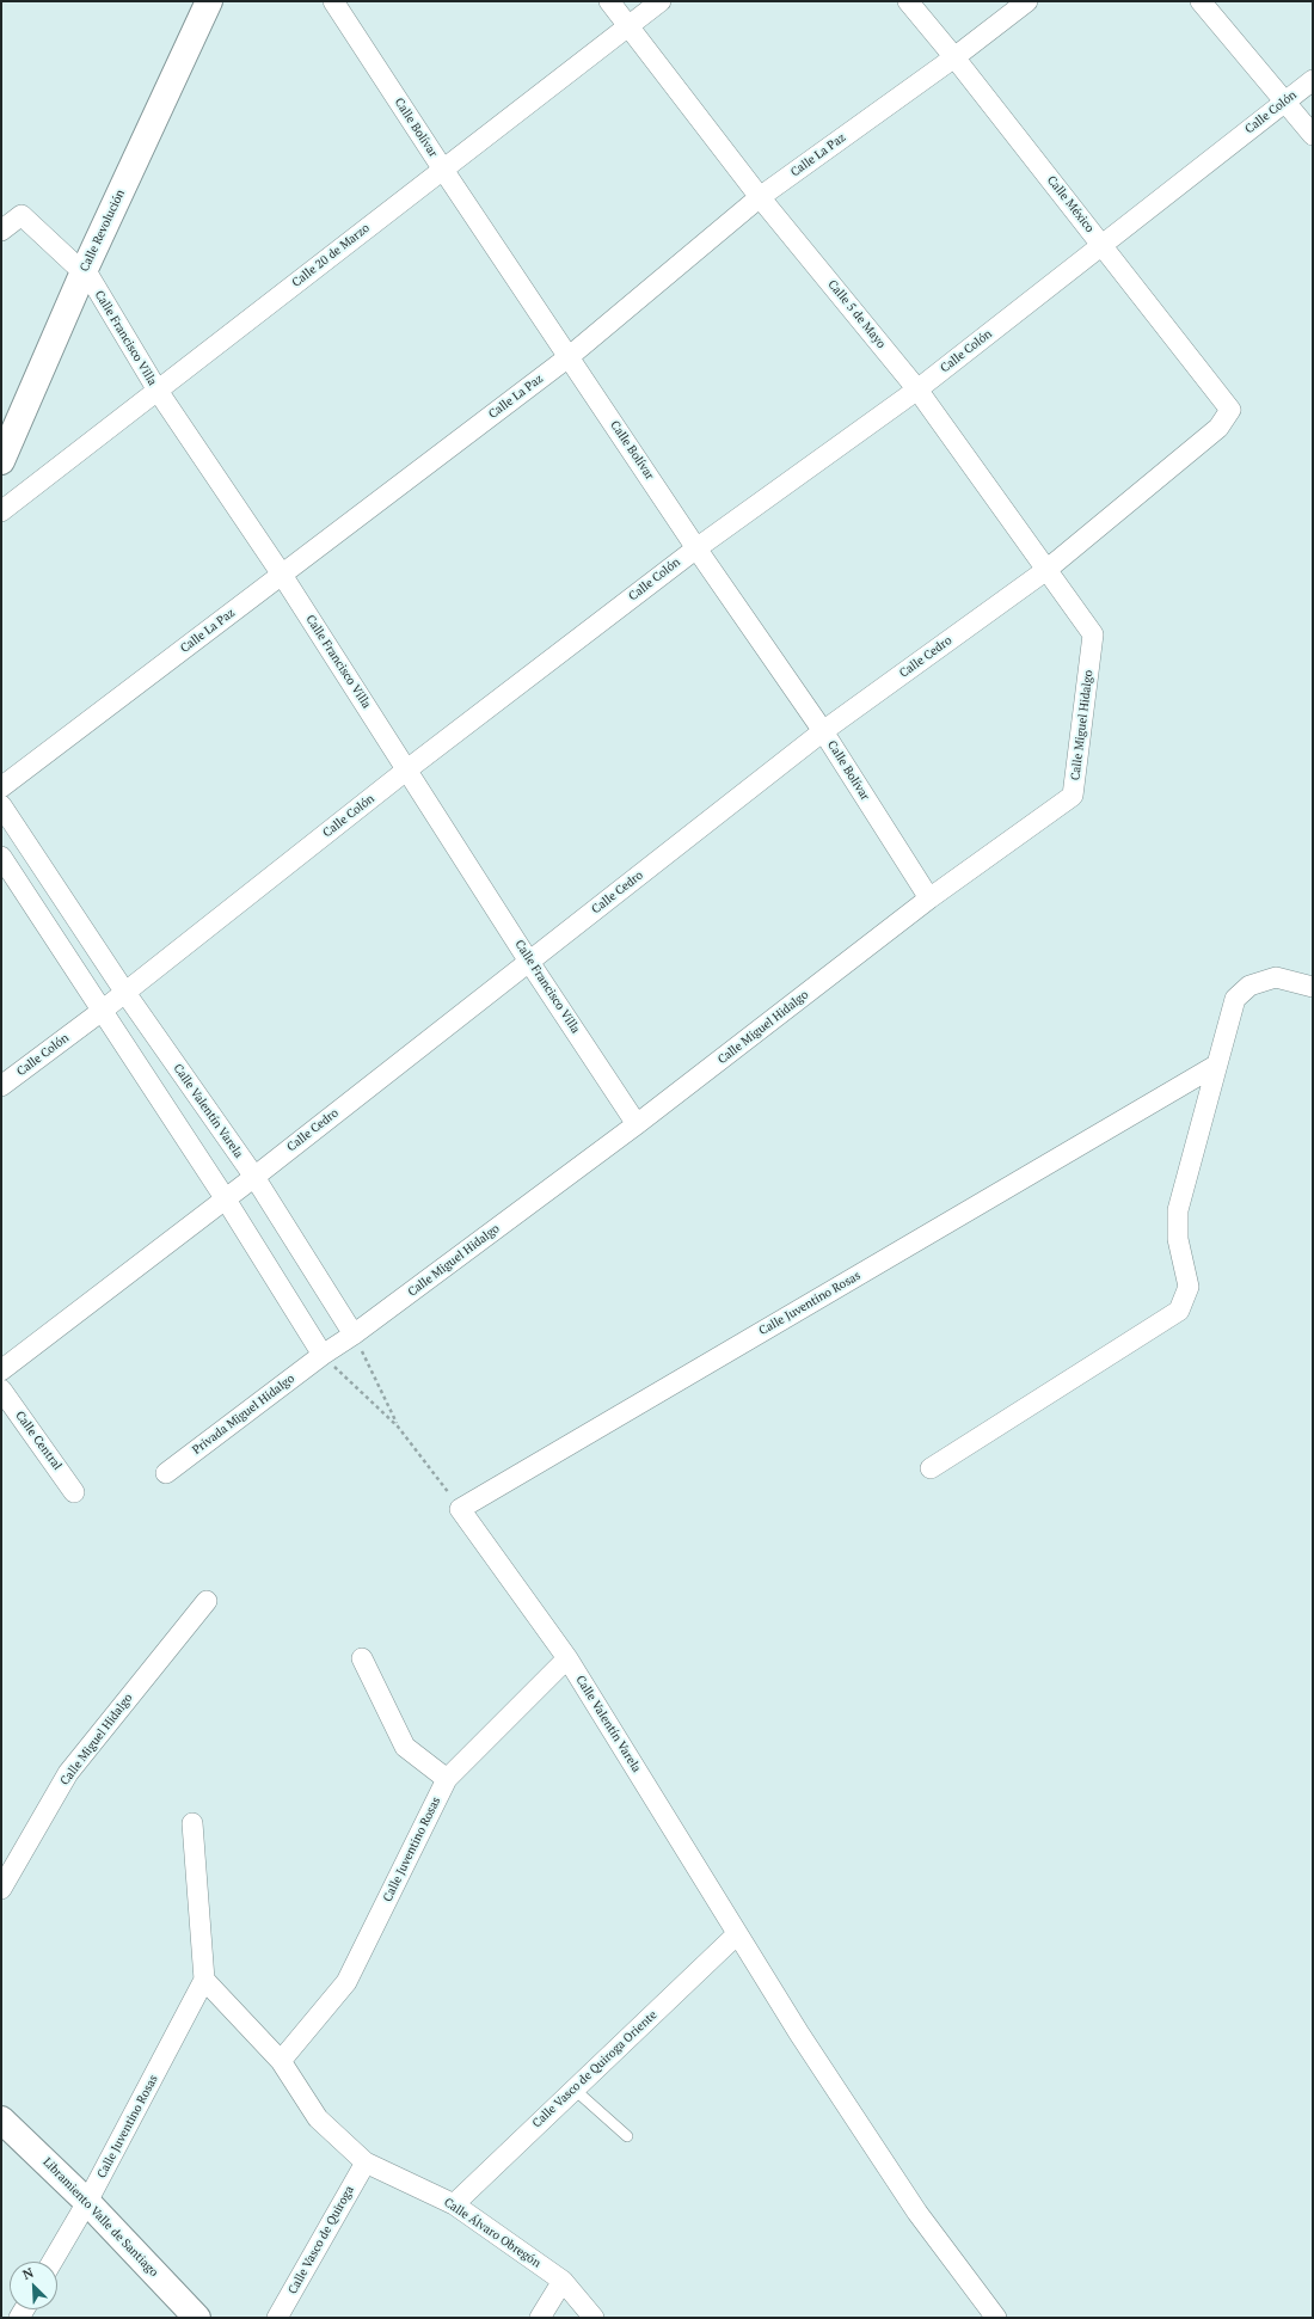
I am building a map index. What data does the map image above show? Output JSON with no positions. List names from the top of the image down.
{
  "streets": {
    "street": [
      "Calle Colón",
      "Calle Bolívar",
      "Calle La Paz",
      "Calle México",
      "Calle Revolución",
      "Calle 20 de Marzo",
      "Calle 5 de Mayo",
      "Calle Francisco Villa",
      "Calle Cedro",
      "Calle Miguel Hidalgo",
      "Calle Valentín Varela",
      "Calle Juventino Rosas",
      "Privada Miguel Hidalgo",
      "Calle Central",
      "Calle Vasco de Quiroga Oriente",
      "Libramiento Valle de Santiago",
      "Calle Álvaro Obregón",
      "Calle Vasco de Quiroga"
    ]
  },
  "crossings": [
    ["Calle Colón", "Calle Bolívar"],
    ["Calle Colón", "Calle México"],
    ["Calle Colón", "Calle 5 de Mayo"],
    ["Calle Colón", "Calle Francisco Villa"],
    ["Calle Colón", "Calle Valentín Varela"],
    ["Calle Bolívar", "Calle La Paz"],
    ["Calle Bolívar", "Calle 20 de Marzo"],
    ["Calle Bolívar", "Calle Cedro"],
    ["Calle Bolívar", "Calle Miguel Hidalgo"],
    ["Calle La Paz", "Calle México"],
    ["Calle La Paz", "Calle 5 de Mayo"],
    ["Calle La Paz", "Calle Francisco Villa"],
    ["Calle México", "Calle Cedro"],
    ["Calle Revolución", "Calle Francisco Villa"],
    ["Calle 20 de Marzo", "Calle 5 de Mayo"],
    ["Calle 20 de Marzo", "Calle Francisco Villa"],
    ["Calle 5 de Mayo", "Calle Cedro"],
    ["Calle 5 de Mayo", "Calle Miguel Hidalgo"],
    ["Calle Francisco Villa", "Calle Cedro"],
    ["Calle Francisco Villa", "Calle Miguel Hidalgo"],
    ["Calle Cedro", "Calle Valentín Varela"],
    ["Calle Miguel Hidalgo", "Calle Valentín Varela"],
    ["Calle Miguel Hidalgo", "Privada Miguel Hidalgo"],
    ["Calle Valentín Varela", "Calle Juventino Rosas"],
    ["Calle Valentín Varela", "Calle Vasco de Quiroga Oriente"],
    ["Calle Juventino Rosas", "Libramiento Valle de Santiago"],
    ["Calle Juventino Rosas", "Calle Álvaro Obregón"],
    ["Calle Vasco de Quiroga Oriente", "Calle Álvaro Obregón"],
    ["Calle Álvaro Obregón", "Calle Vasco de Quiroga"]
  ],
  "north": "top left"
}
